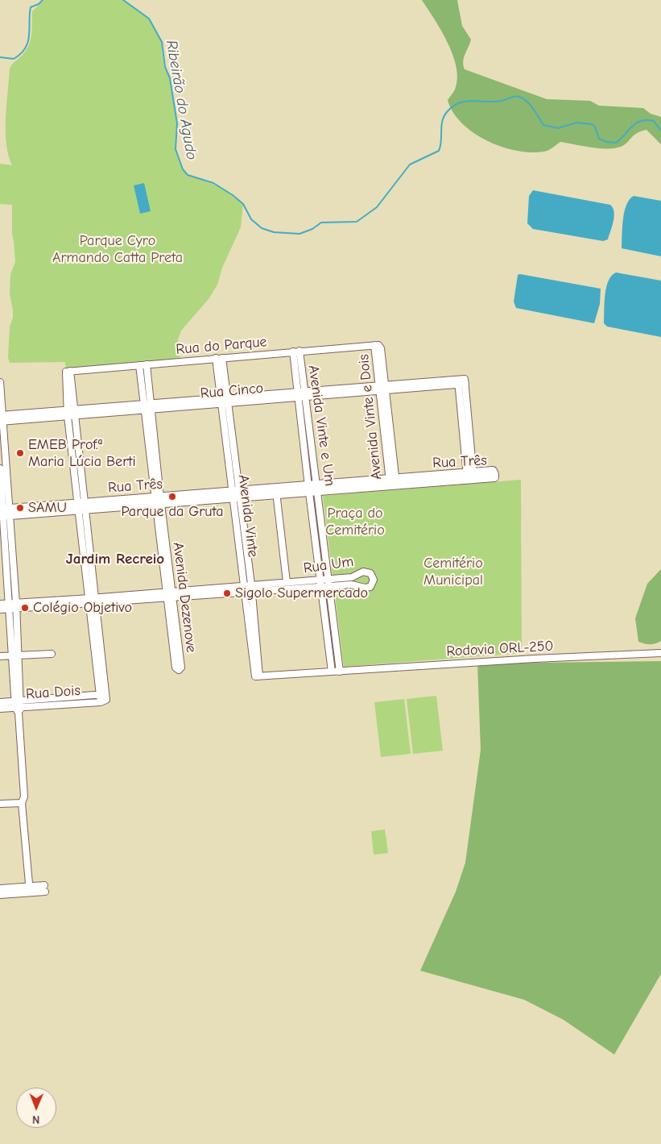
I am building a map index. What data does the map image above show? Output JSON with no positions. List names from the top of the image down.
{
  "streets": {
    "street": [
      "Rua do Parque",
      "Rua Cinco",
      "Avenida Vinte e Dois",
      "Avenida Vinte e Um",
      "Rua Três",
      "Avenida Vinte",
      "Rua Um",
      "Avenida Dezenove",
      "Rodovia ORL-250",
      "Rua Dois"
    ]
  },
  "crossings": [
    ["Rua do Parque", "Rua Cinco"],
    ["Rua do Parque", "Avenida Vinte e Dois"],
    ["Rua do Parque", "Avenida Vinte e Um"],
    ["Rua do Parque", "Avenida Vinte"],
    ["Rua do Parque", "Avenida Dezenove"],
    ["Rua Cinco", "Avenida Vinte e Dois"],
    ["Rua Cinco", "Avenida Vinte e Um"],
    ["Rua Cinco", "Rua Três"],
    ["Rua Cinco", "Avenida Vinte"],
    ["Rua Cinco", "Avenida Dezenove"],
    ["Avenida Vinte e Dois", "Rua Três"],
    ["Avenida Vinte e Um", "Rua Três"],
    ["Avenida Vinte e Um", "Avenida Vinte"],
    ["Avenida Vinte e Um", "Rua Um"],
    ["Avenida Vinte e Um", "Rodovia ORL-250"],
    ["Rua Três", "Avenida Vinte"],
    ["Rua Três", "Avenida Dezenove"],
    ["Avenida Vinte", "Rua Um"],
    ["Rua Um", "Avenida Dezenove"],
    ["Rua Um", "Rua Dois"]
  ],
  "districts": ["Jardim Recreio"],
  "water": ["Ribeirão do Agudo"],
  "parks": ["Parque Cyro Armando Catta Preta", "Praça do Cemitério", "Cemitério Municipal"],
  "places": [
    "EMEB Prof.ª Maria Lúcia Berti",
    "Parque da Gruta",
    "SAMU",
    "Sigolo Supermercado",
    "Colégio Objetivo"
  ],
  "north": "bottom"
}
